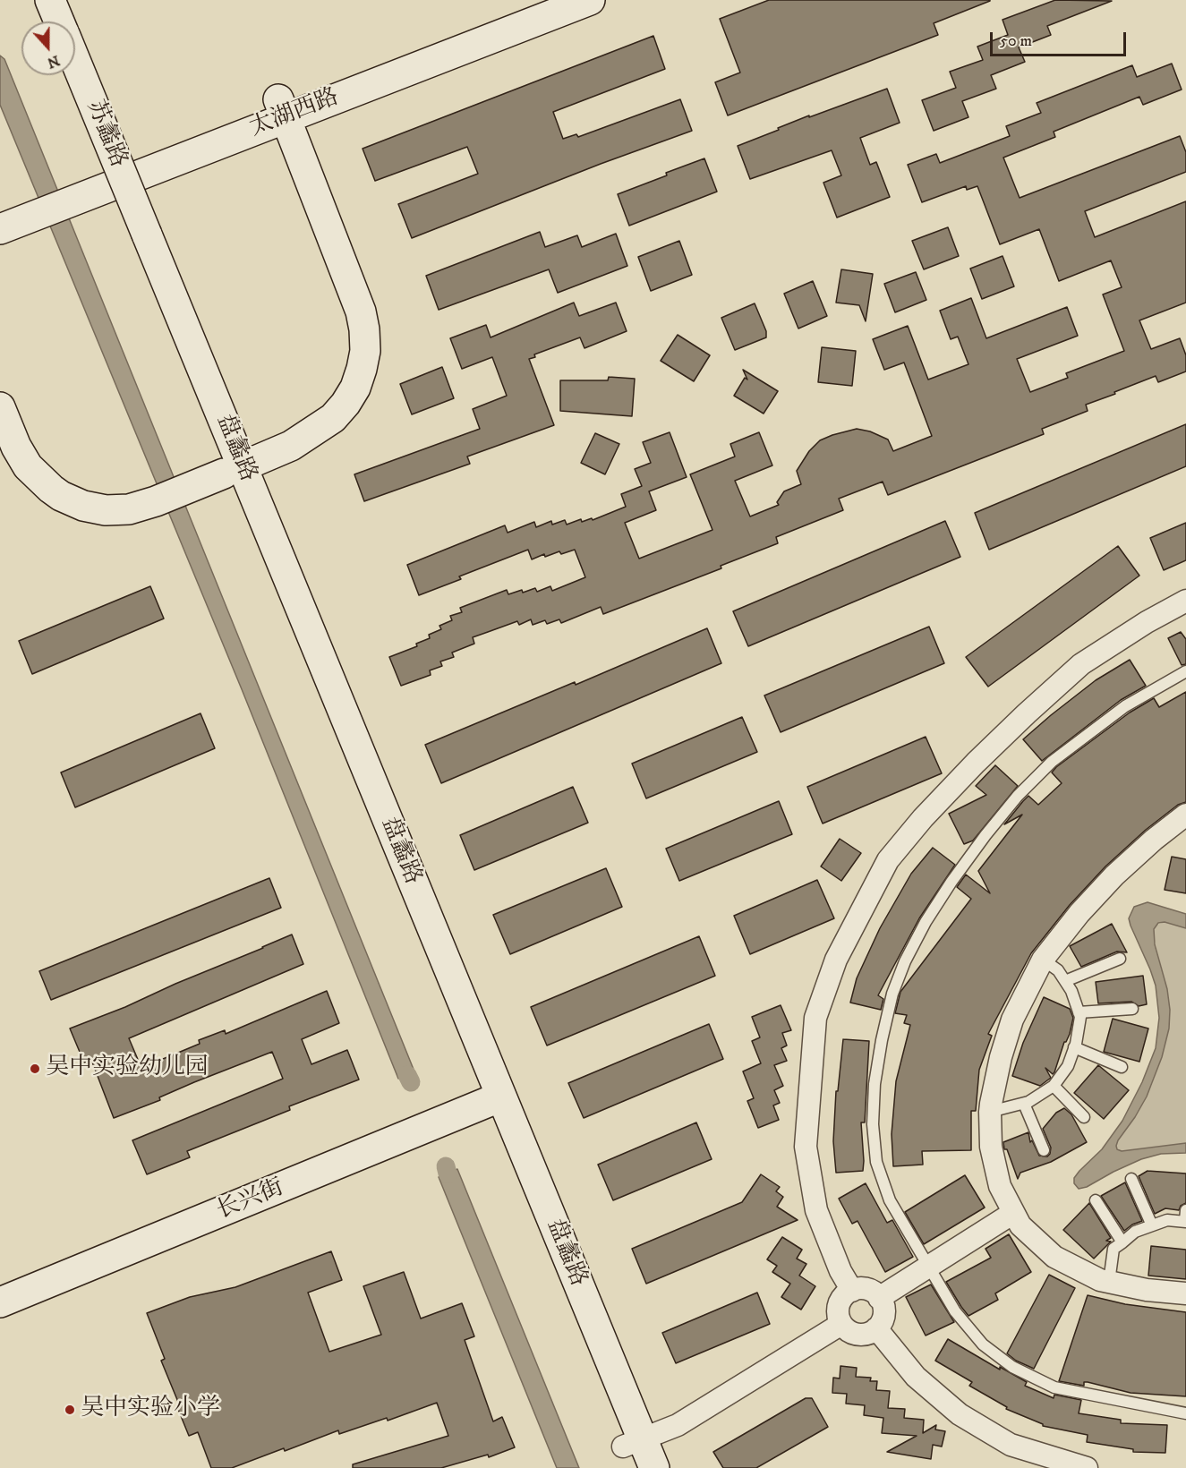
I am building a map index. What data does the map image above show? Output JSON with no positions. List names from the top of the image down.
{
  "streets": {
    "main road": [
      "太湖西路",
      "苏蠡路",
      "盘蠡路",
      "长兴街"
    ]
  },
  "crossings": [
    ["苏蠡路", "盘蠡路"],
    ["盘蠡路", "长兴街"]
  ],
  "places": ["吴中实验幼儿园", "吴中实验小学"],
  "scale_bar": "50 m",
  "north": "bottom"
}
